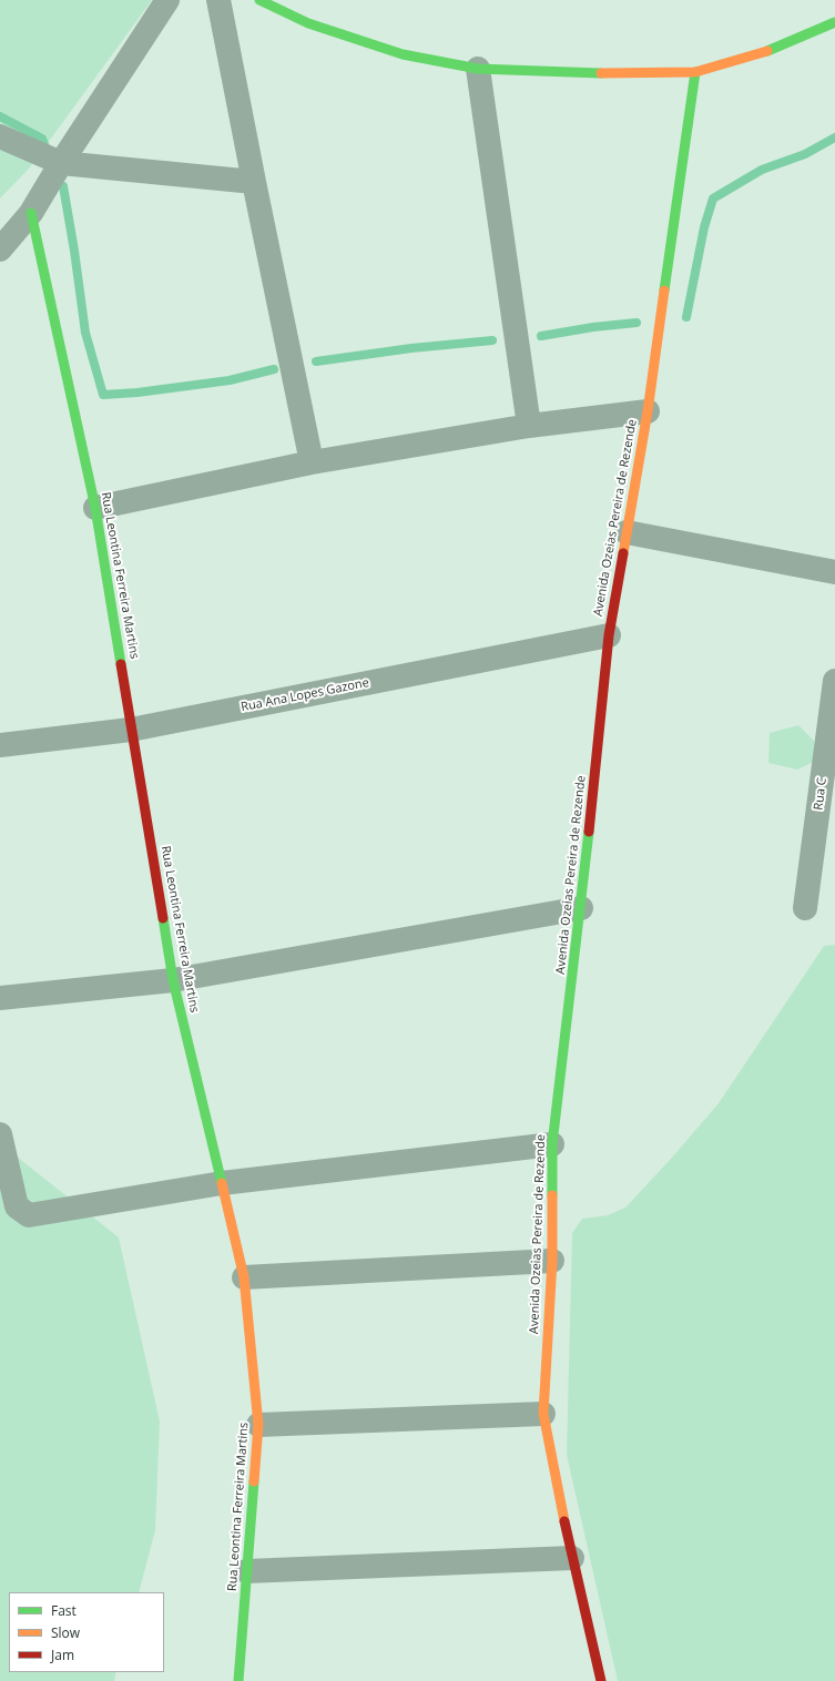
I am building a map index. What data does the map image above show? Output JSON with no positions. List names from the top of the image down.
{
  "streets": {
    "street": [
      "Avenida Ozeias Pereira de Rezende",
      "Rua Leontina Ferreira Martins",
      "Rua Ana Lopes Gazone",
      "Rua C"
    ]
  },
  "crossings": [
    ["Avenida Ozeias Pereira de Rezende", "Rua Ana Lopes Gazone"],
    ["Rua Leontina Ferreira Martins", "Rua Ana Lopes Gazone"]
  ],
  "legend": ["Fast", "Slow", "Jam"]
}
